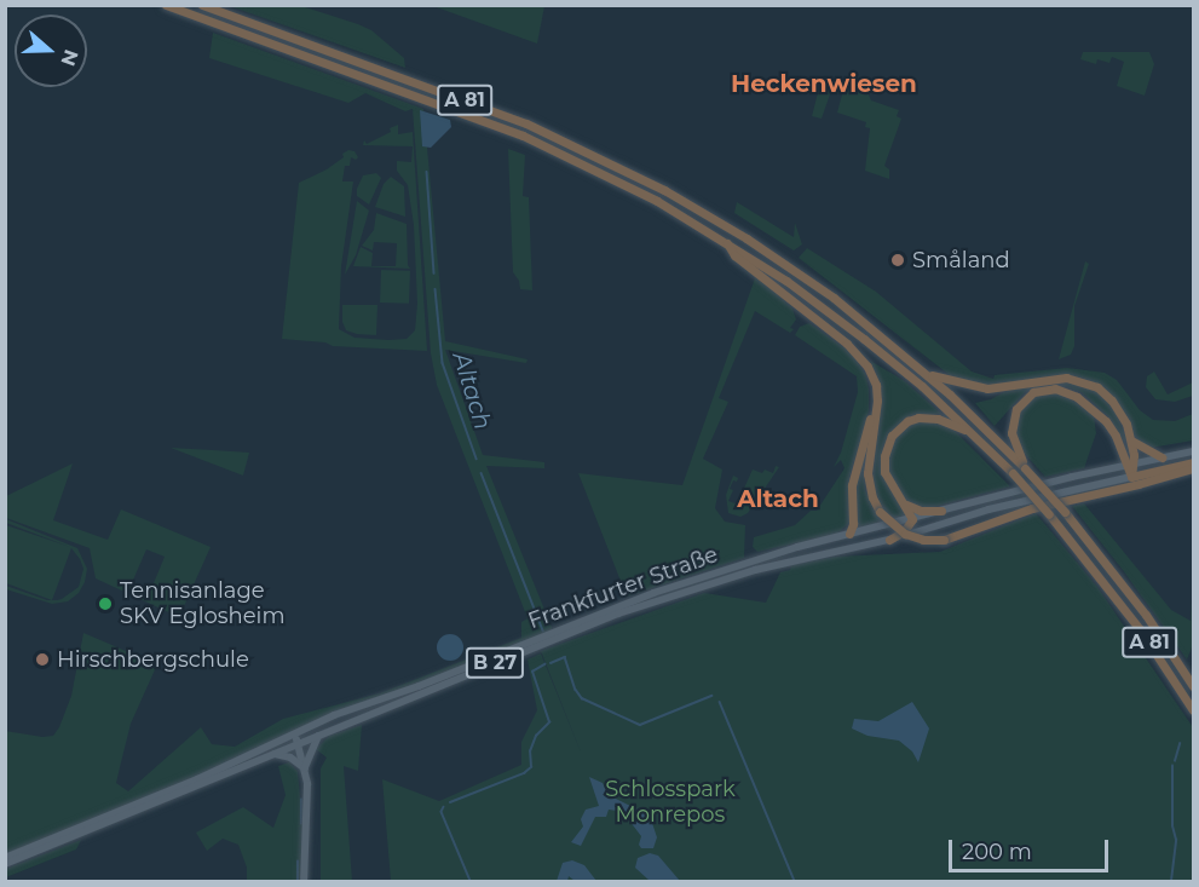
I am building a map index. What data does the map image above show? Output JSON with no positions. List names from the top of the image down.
{
  "streets": {
    "highway": ["A 81", "Frankfurter Straße", "B 27"]
  },
  "crossings": [
    ["Frankfurter Straße", "B 27"]
  ],
  "districts": ["Heckenwiesen", "Altach"],
  "water": ["Altach"],
  "parks": ["Schlosspark Monrepos"],
  "places": ["Småland", "Tennisanlage SKV Eglosheim", "Hirschbergschule"],
  "scale_bar": "200 m",
  "north": "right"
}
